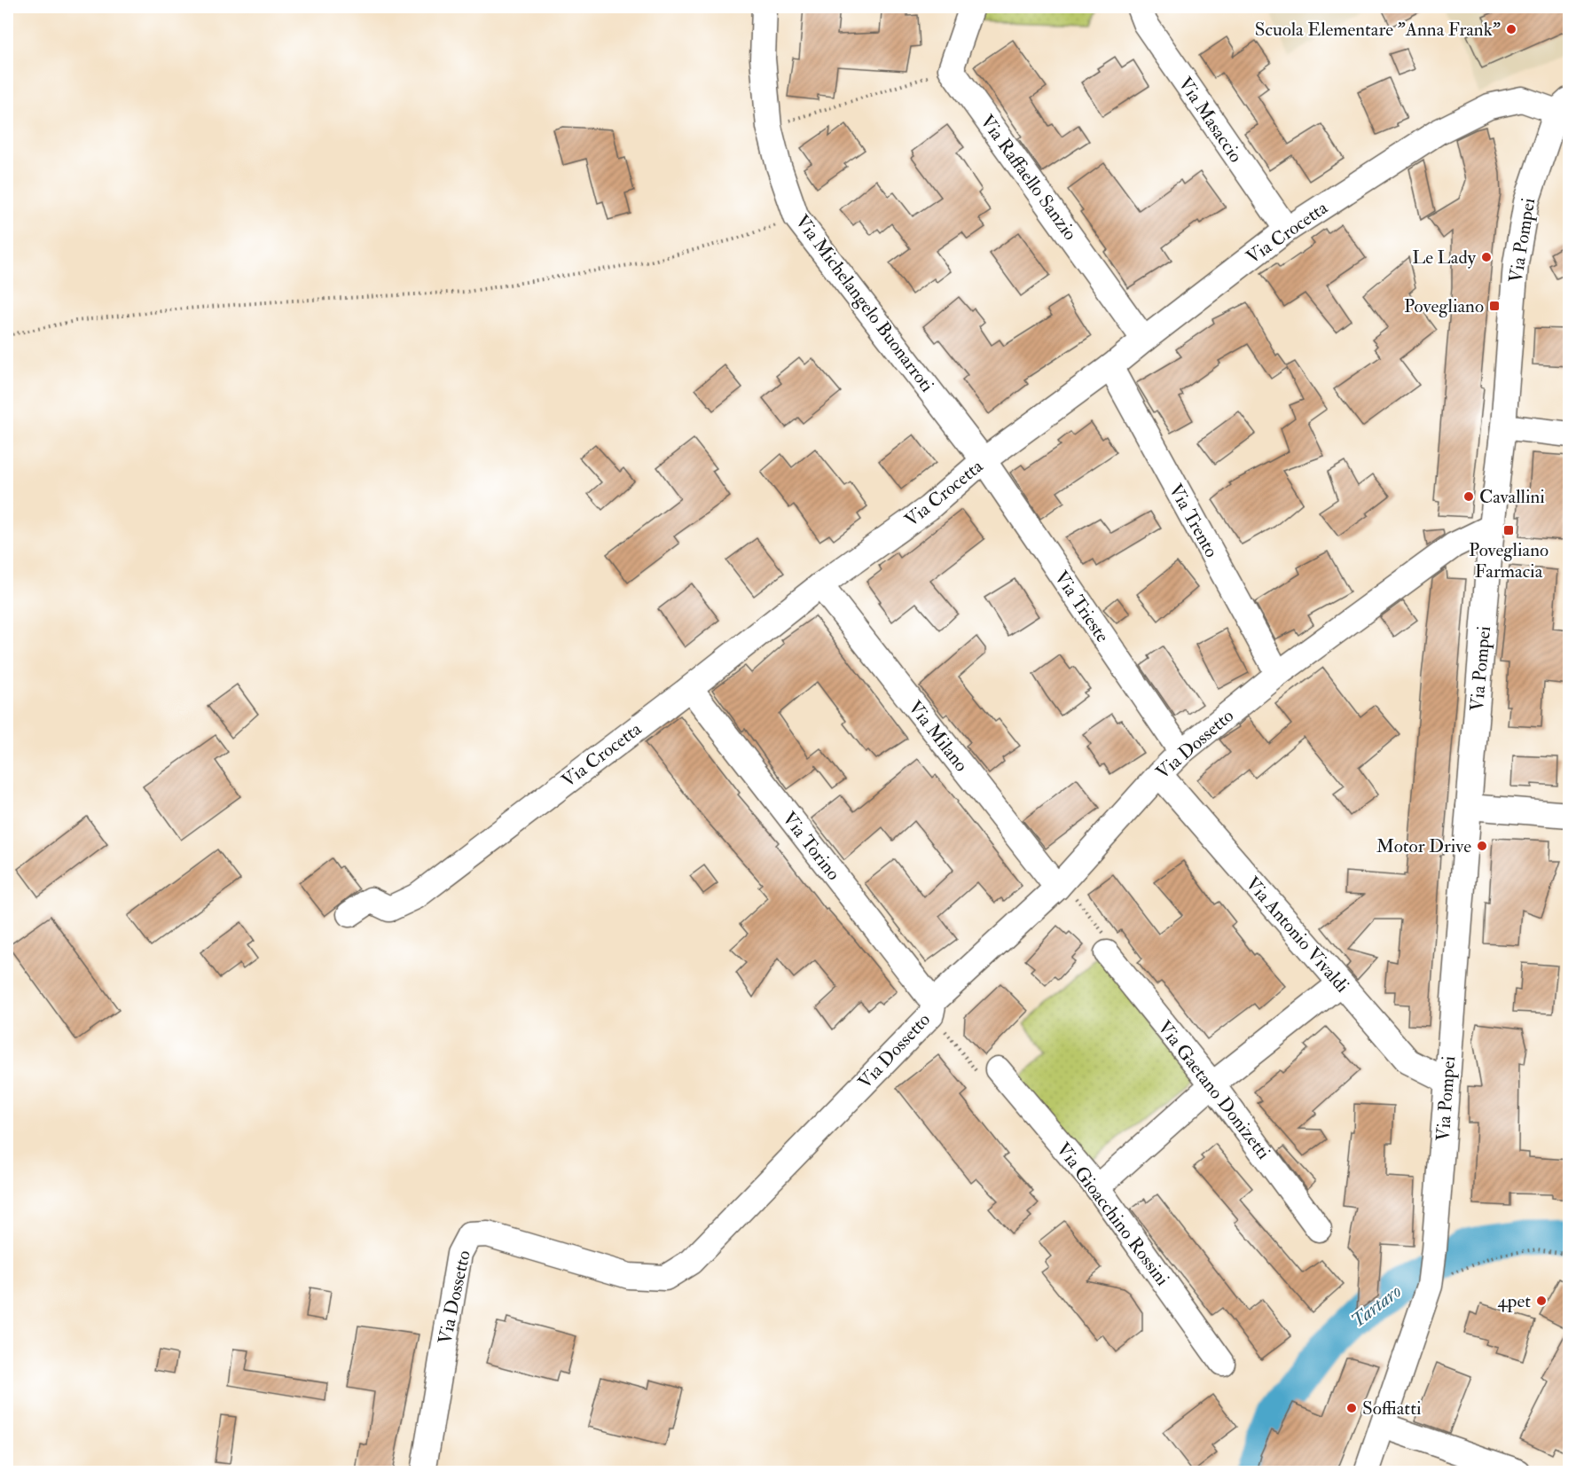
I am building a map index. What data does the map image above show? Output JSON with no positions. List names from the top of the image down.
{
  "streets": {
    "street": [
      "Via Masaccio",
      "Via Raffaello Sanzio",
      "Via Crocetta",
      "Via Pompei",
      "Via Michelangelo Buonarroti",
      "Via Trento",
      "Via Trieste",
      "Via Milano",
      "Via Dossetto",
      "Via Torino",
      "Via Antonio Vivaldi",
      "Via Gaetano Donizetti",
      "Via Gioacchino Rossini"
    ]
  },
  "crossings": [
    ["Via Masaccio", "Via Crocetta"],
    ["Via Raffaello Sanzio", "Via Crocetta"],
    ["Via Crocetta", "Via Pompei"],
    ["Via Crocetta", "Via Michelangelo Buonarroti"],
    ["Via Crocetta", "Via Trento"],
    ["Via Crocetta", "Via Trieste"],
    ["Via Crocetta", "Via Milano"],
    ["Via Crocetta", "Via Torino"],
    ["Via Pompei", "Via Dossetto"],
    ["Via Pompei", "Via Antonio Vivaldi"],
    ["Via Michelangelo Buonarroti", "Via Trieste"],
    ["Via Trento", "Via Dossetto"],
    ["Via Trieste", "Via Dossetto"],
    ["Via Milano", "Via Dossetto"],
    ["Via Dossetto", "Via Torino"],
    ["Via Dossetto", "Via Antonio Vivaldi"]
  ],
  "water": ["Tartaro"],
  "places": {
    "other": [
      "Scuola Elementare \"Anna Frank\"",
      "Le Lady",
      "Cavallini",
      "Motor Drive",
      "4pet",
      "Soffiatti"
    ],
    "transit": ["Povegliano", "Povegliano Farmacia"]
  }
}
